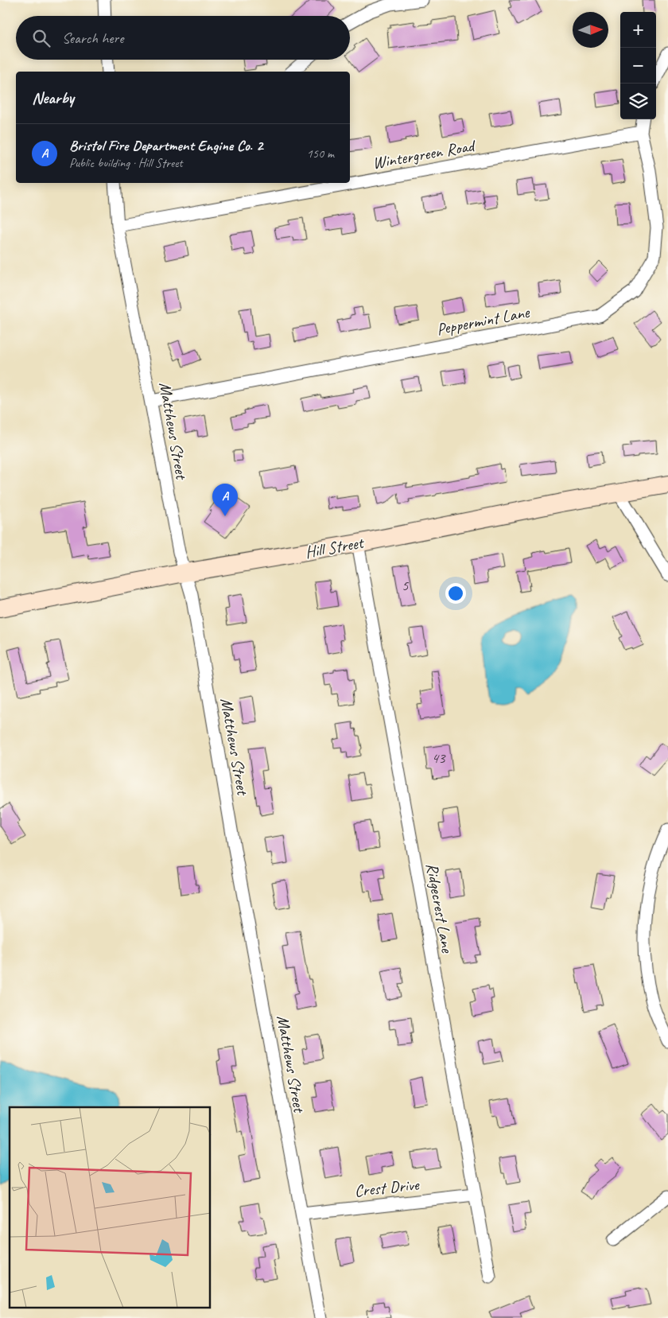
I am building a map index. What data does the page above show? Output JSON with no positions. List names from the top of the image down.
{
  "streets": {
    "street": [
      "Wintergreen Road",
      "Peppermint Lane",
      "Matthews Street",
      "Hill Street",
      "Ridgecrest Lane",
      "Crest Drive"
    ]
  },
  "crossings": [
    ["Wintergreen Road", "Peppermint Lane"],
    ["Wintergreen Road", "Matthews Street"],
    ["Peppermint Lane", "Matthews Street"],
    ["Matthews Street", "Hill Street"],
    ["Matthews Street", "Crest Drive"],
    ["Hill Street", "Ridgecrest Lane"],
    ["Ridgecrest Lane", "Crest Drive"]
  ],
  "house_numbers": ["5", "43"],
  "north": "right",
  "page": {
    "map_buttons": ["+", "−"],
    "search": "Search here",
    "heading": "Nearby",
    "list": [
      {
        "mark": "A",
        "name": "Bristol Fire Department Engine Co. 2",
        "note": "Public building · Hill Street",
        "value": "150 m"
      }
    ],
    "pins": "A"
  }
}
